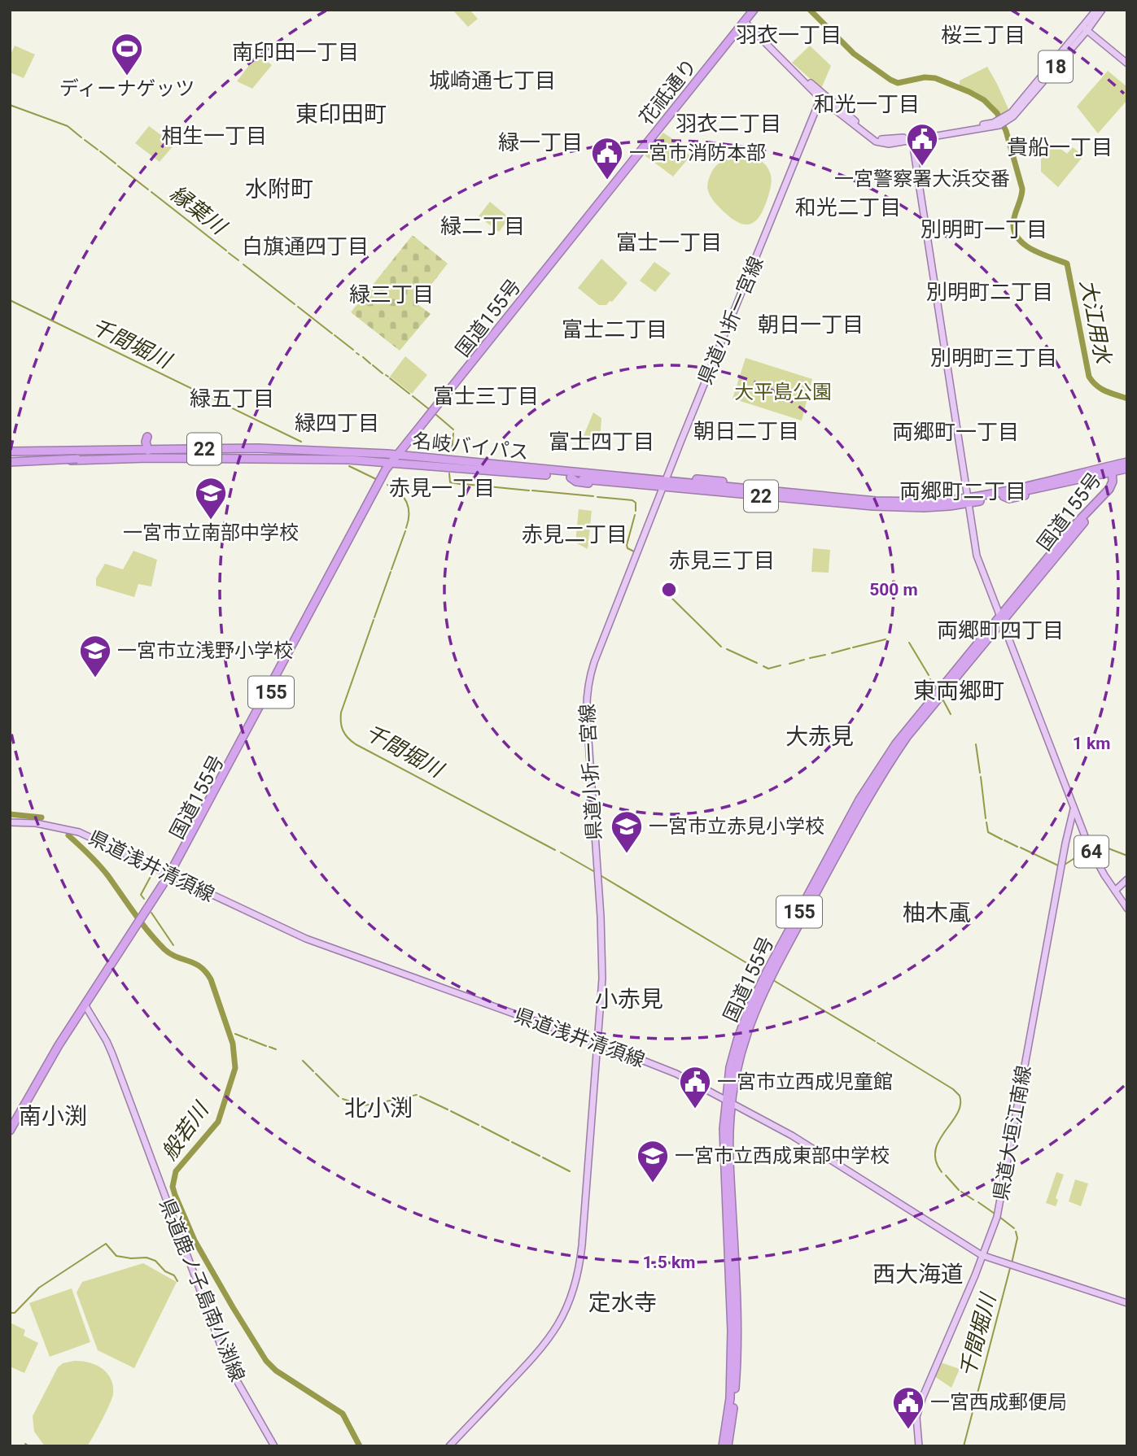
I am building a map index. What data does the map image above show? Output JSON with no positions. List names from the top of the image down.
{
  "streets": {
    "highway": [
      "花祇通り",
      "国道155号",
      "名岐バイパス",
      "22",
      "155"
    ],
    "main road": [
      "18",
      "県道小折一宮線",
      "64",
      "県道浅井清須線",
      "県道大垣江南線",
      "県道鹿ノ子島南小渕線"
    ]
  },
  "crossings": [
    ["18", "花祇通り"],
    ["18", "県道小折一宮線"],
    ["18", "64"],
    ["花祇通り", "国道155号"],
    ["国道155号", "名岐バイパス"],
    ["国道155号", "64"],
    ["国道155号", "県道浅井清須線"],
    ["国道155号", "県道鹿ノ子島南小渕線"],
    ["県道小折一宮線", "名岐バイパス"],
    ["県道小折一宮線", "県道浅井清須線"],
    ["名岐バイパス", "22"],
    ["名岐バイパス", "64"],
    ["64", "県道大垣江南線"],
    ["県道浅井清須線", "県道大垣江南線"]
  ],
  "districts": [
    "羽衣一丁目",
    "桜三丁目",
    "南印田一丁目",
    "城崎通七丁目",
    "和光一丁目",
    "東印田町",
    "羽衣二丁目",
    "相生一丁目",
    "緑一丁目",
    "貴船一丁目",
    "水附町",
    "和光二丁目",
    "緑二丁目",
    "別明町一丁目",
    "富士一丁目",
    "白旗通四丁目",
    "別明町二丁目",
    "緑三丁目",
    "朝日一丁目",
    "富士二丁目",
    "別明町三丁目",
    "富士三丁目",
    "緑五丁目",
    "緑四丁目",
    "朝日二丁目",
    "両郷町一丁目",
    "富士四丁目",
    "赤見一丁目",
    "両郷町二丁目",
    "赤見二丁目",
    "赤見三丁目",
    "両郷町四丁目",
    "東両郷町",
    "大赤見",
    "柚木颪",
    "小赤見",
    "北小渕",
    "南小渕",
    "西大海道",
    "定水寺"
  ],
  "water": [
    "縁葉川",
    "大江用水",
    "千間堀川",
    "般若川"
  ],
  "parks": ["大平島公園"],
  "places": {
    "sports": ["ディーナゲッツ"],
    "public building": [
      "一宮警察署大浜交番",
      "一宮市消防本部",
      "一宮市立西成児童館",
      "一宮西成郵便局"
    ],
    "school or university": [
      "一宮市立南部中学校",
      "一宮市立浅野小学校",
      "一宮市立赤見小学校",
      "一宮市立西成東部中学校"
    ]
  },
  "rings": ["500 m", "1 km", "1.5 km"]
}
